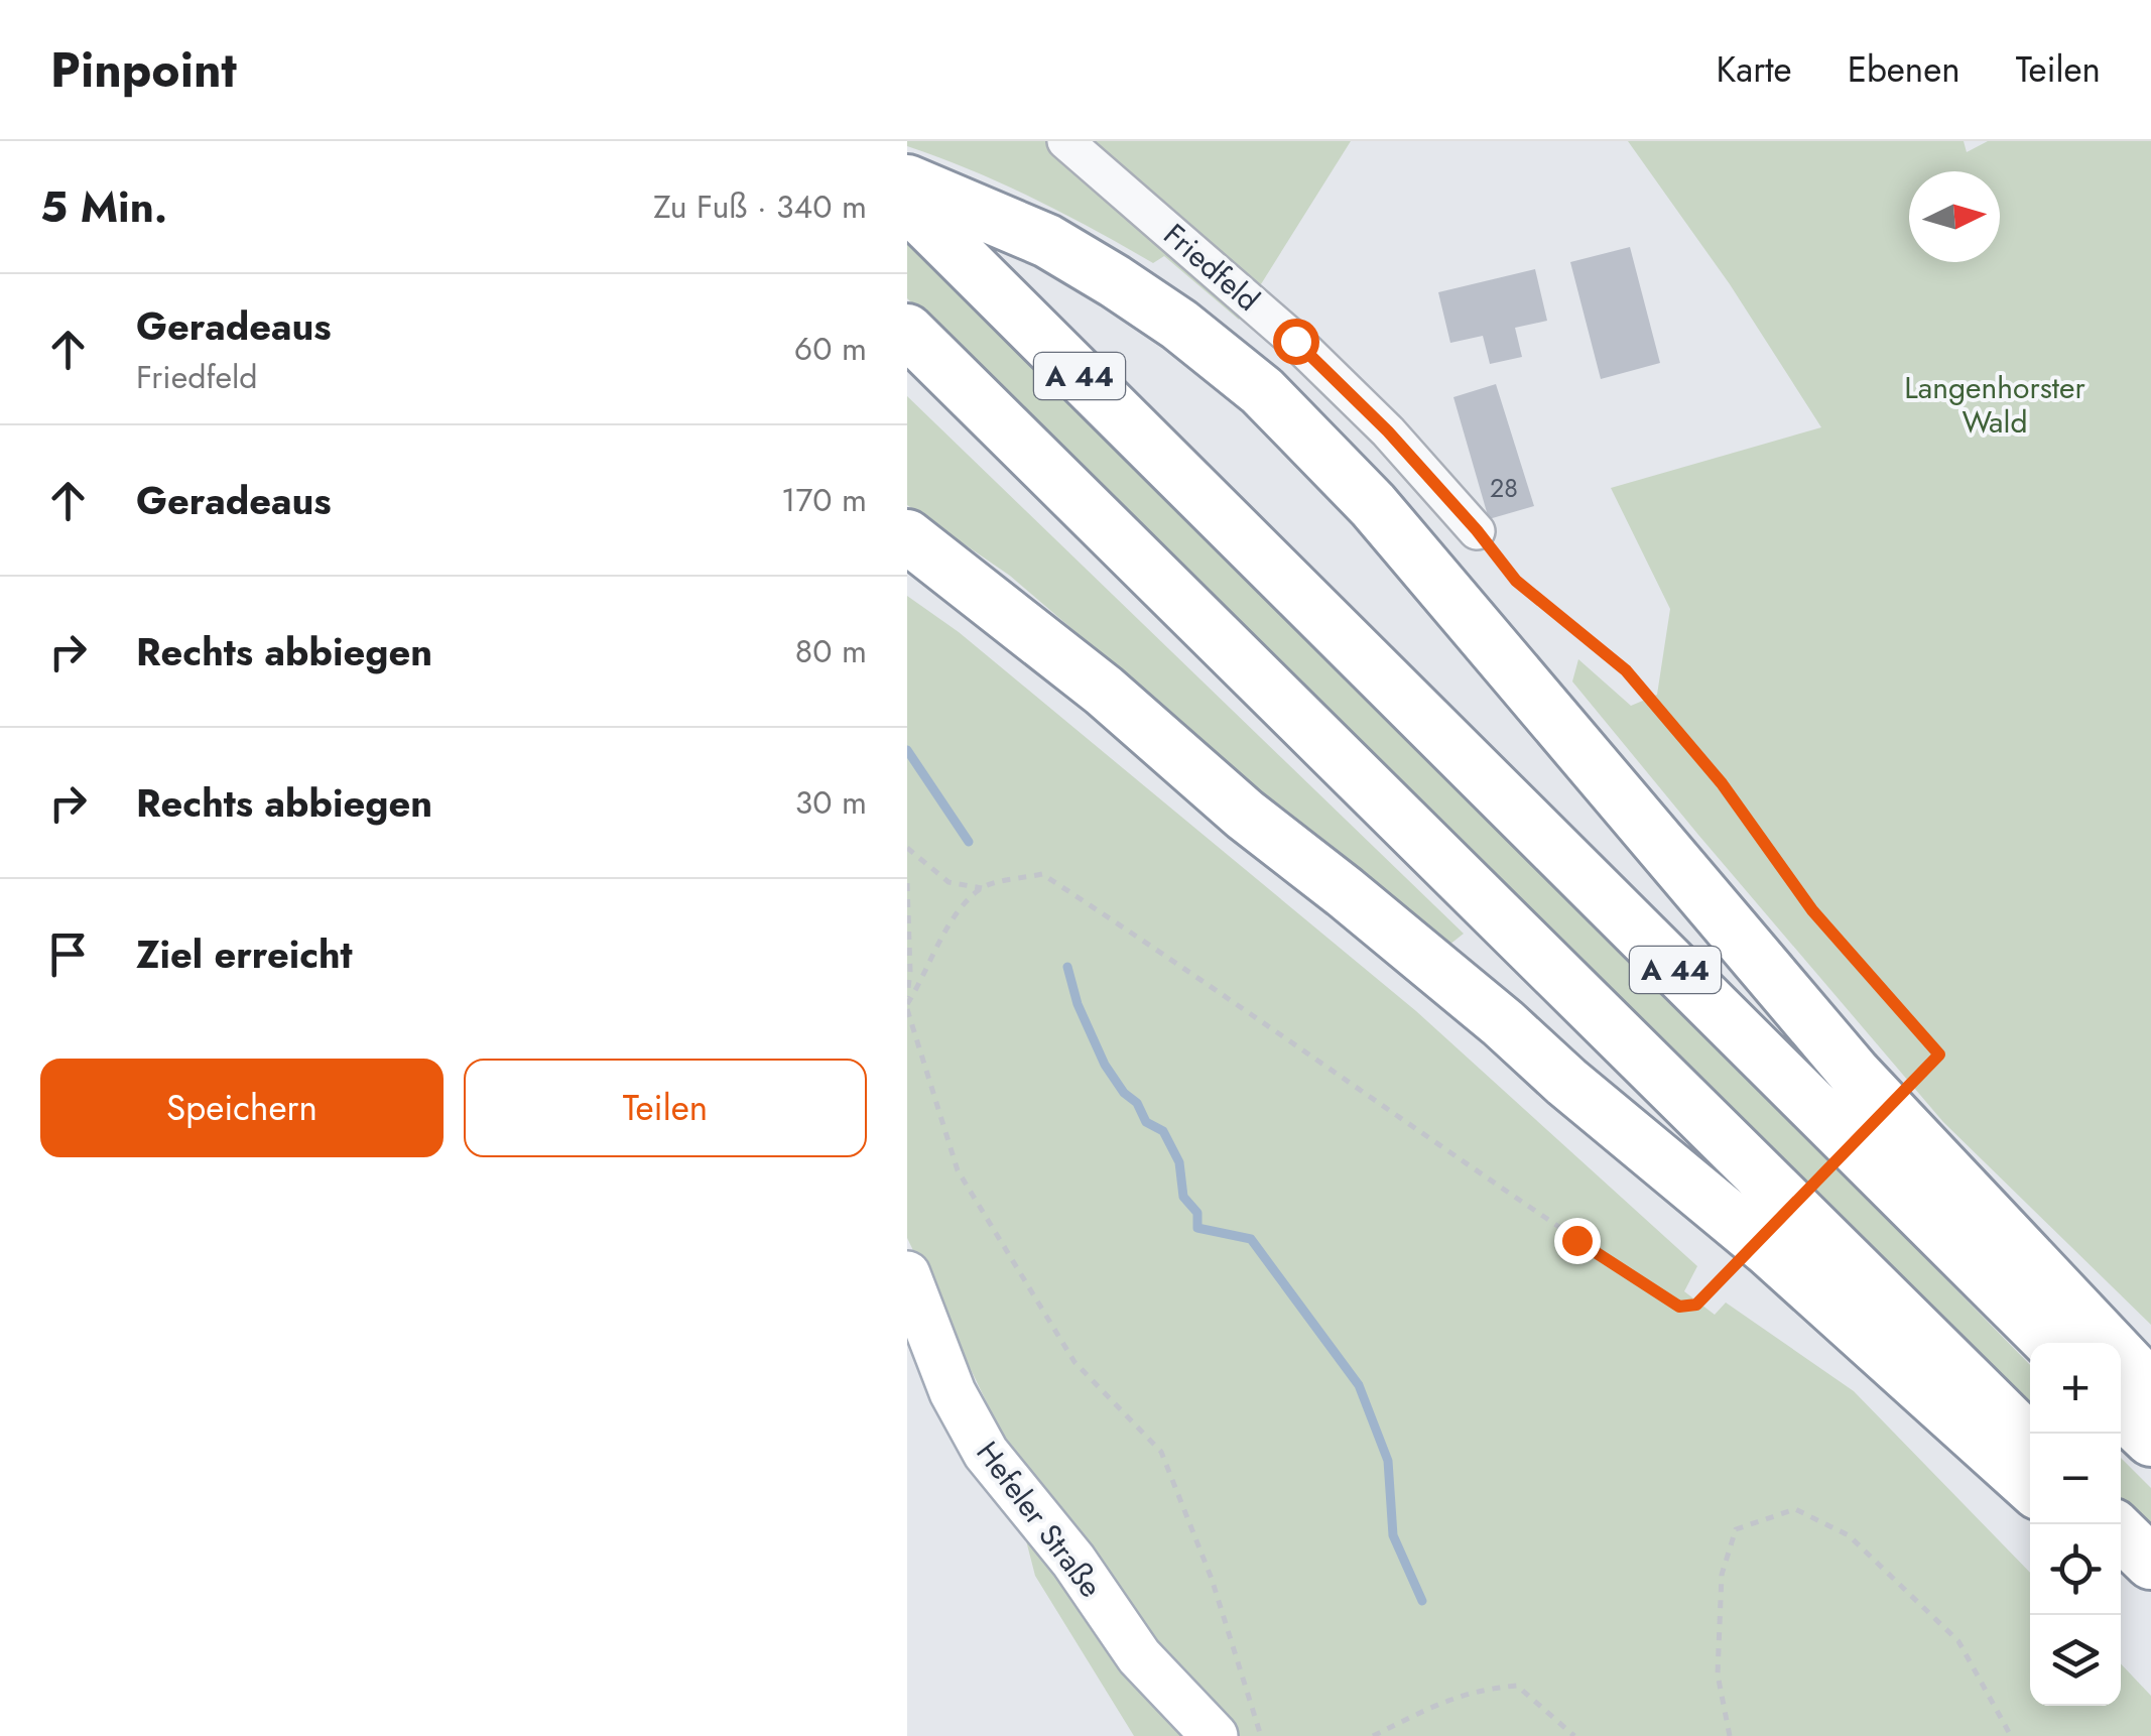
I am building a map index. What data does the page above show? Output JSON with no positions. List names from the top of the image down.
{
  "streets": {
    "highway": ["A 44"],
    "main road": ["Hefeler Straße"],
    "lane": ["Friedfeld"]
  },
  "parks": ["Langenhorster Wald"],
  "house_numbers": ["28"],
  "north": "right",
  "page": {
    "header": "Pinpoint",
    "nav": ["Karte", "Ebenen", "Teilen"],
    "heading": ["5 Min.", "Zu Fuß · 340 m"],
    "list": [
      ["Geradeaus", "Friedfeld", "60 m"],
      ["Geradeaus", "170 m"],
      ["Rechts abbiegen", "80 m"],
      ["Rechts abbiegen", "30 m"],
      "Ziel erreicht"
    ],
    "buttons": ["Speichern", "Teilen"],
    "map_buttons": ["+", "−"]
  }
}
